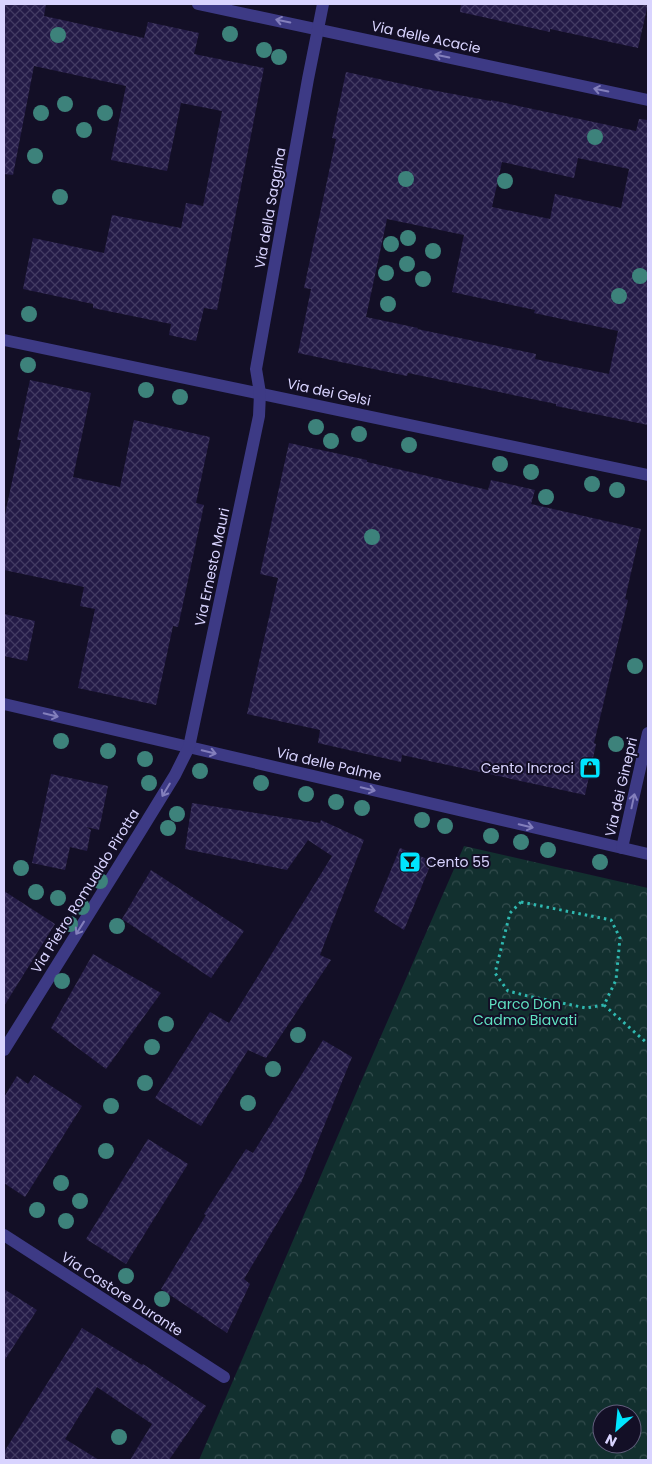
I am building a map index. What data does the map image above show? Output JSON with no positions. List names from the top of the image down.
{
  "streets": {
    "street": [
      "Via delle Acacie",
      "Via della Saggina",
      "Via dei Gelsi",
      "Via Ernesto Mauri",
      "Via delle Palme",
      "Via dei Ginepri",
      "Via Pietro Romualdo Pirotta",
      "Via Castore Durante"
    ]
  },
  "crossings": [
    ["Via delle Acacie", "Via della Saggina"],
    ["Via della Saggina", "Via dei Gelsi"],
    ["Via della Saggina", "Via Ernesto Mauri"],
    ["Via dei Gelsi", "Via Ernesto Mauri"],
    ["Via Ernesto Mauri", "Via delle Palme"],
    ["Via Ernesto Mauri", "Via Pietro Romualdo Pirotta"],
    ["Via delle Palme", "Via dei Ginepri"],
    ["Via delle Palme", "Via Pietro Romualdo Pirotta"]
  ],
  "one_way": [
    "Via delle Acacie",
    "Via delle Palme",
    "Via dei Ginepri",
    "Via Pietro Romualdo Pirotta"
  ],
  "parks": ["Parco Don Cadmo Biavati"],
  "places": {
    "shop": ["Cento Incroci"],
    "bar": ["Cento 55"]
  },
  "north": "bottom left"
}
